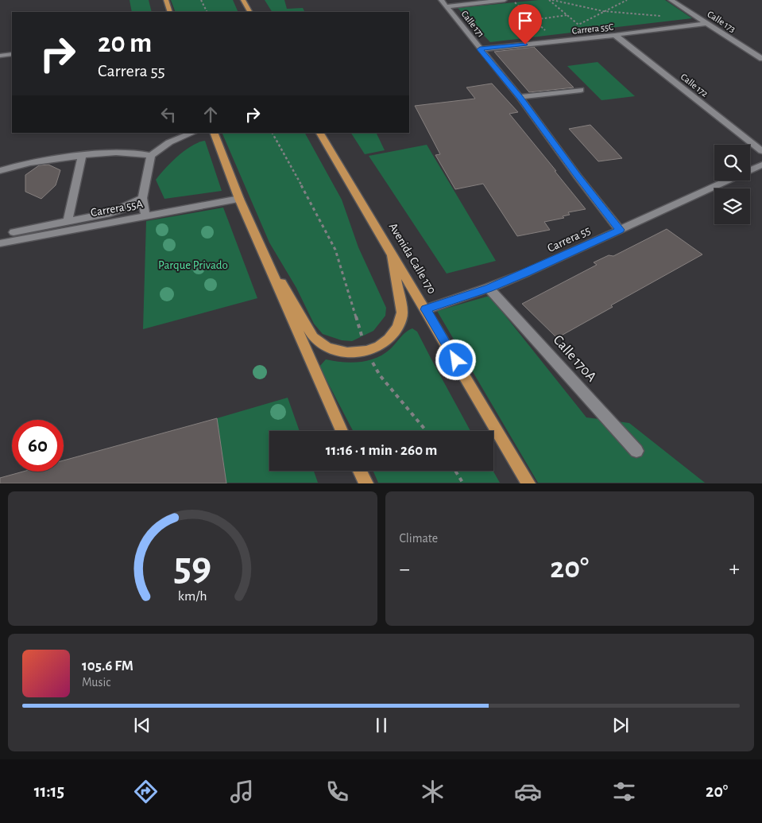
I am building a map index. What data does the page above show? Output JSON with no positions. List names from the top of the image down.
{
  "streets": {
    "main road": ["Avenida Calle 170"],
    "street": [
      "Calle 173",
      "Calle 171",
      "Carrera 55C",
      "Calle 172",
      "Carrera 55A",
      "Carrera 55",
      "Calle 170A"
    ]
  },
  "crossings": [
    ["Calle 173", "Carrera 55C"],
    ["Calle 171", "Carrera 55C"],
    ["Calle 171", "Carrera 55"],
    ["Carrera 55C", "Calle 172"],
    ["Carrera 55", "Avenida Calle 170"],
    ["Carrera 55", "Calle 170A"]
  ],
  "parks": ["Parque Privado"],
  "page": {
    "turn": ["20 m", "Carrera 55"],
    "limit": "60",
    "trip": "11:16 · 1 min · 260 m",
    "tile": "Climate",
    "heat": ["−", "20°", "+"],
    "song": ["105.6 FM", "Music"],
    "tabs": ["11:15", "20°"],
    "gauge": ["59", "km/h"]
  }
}
